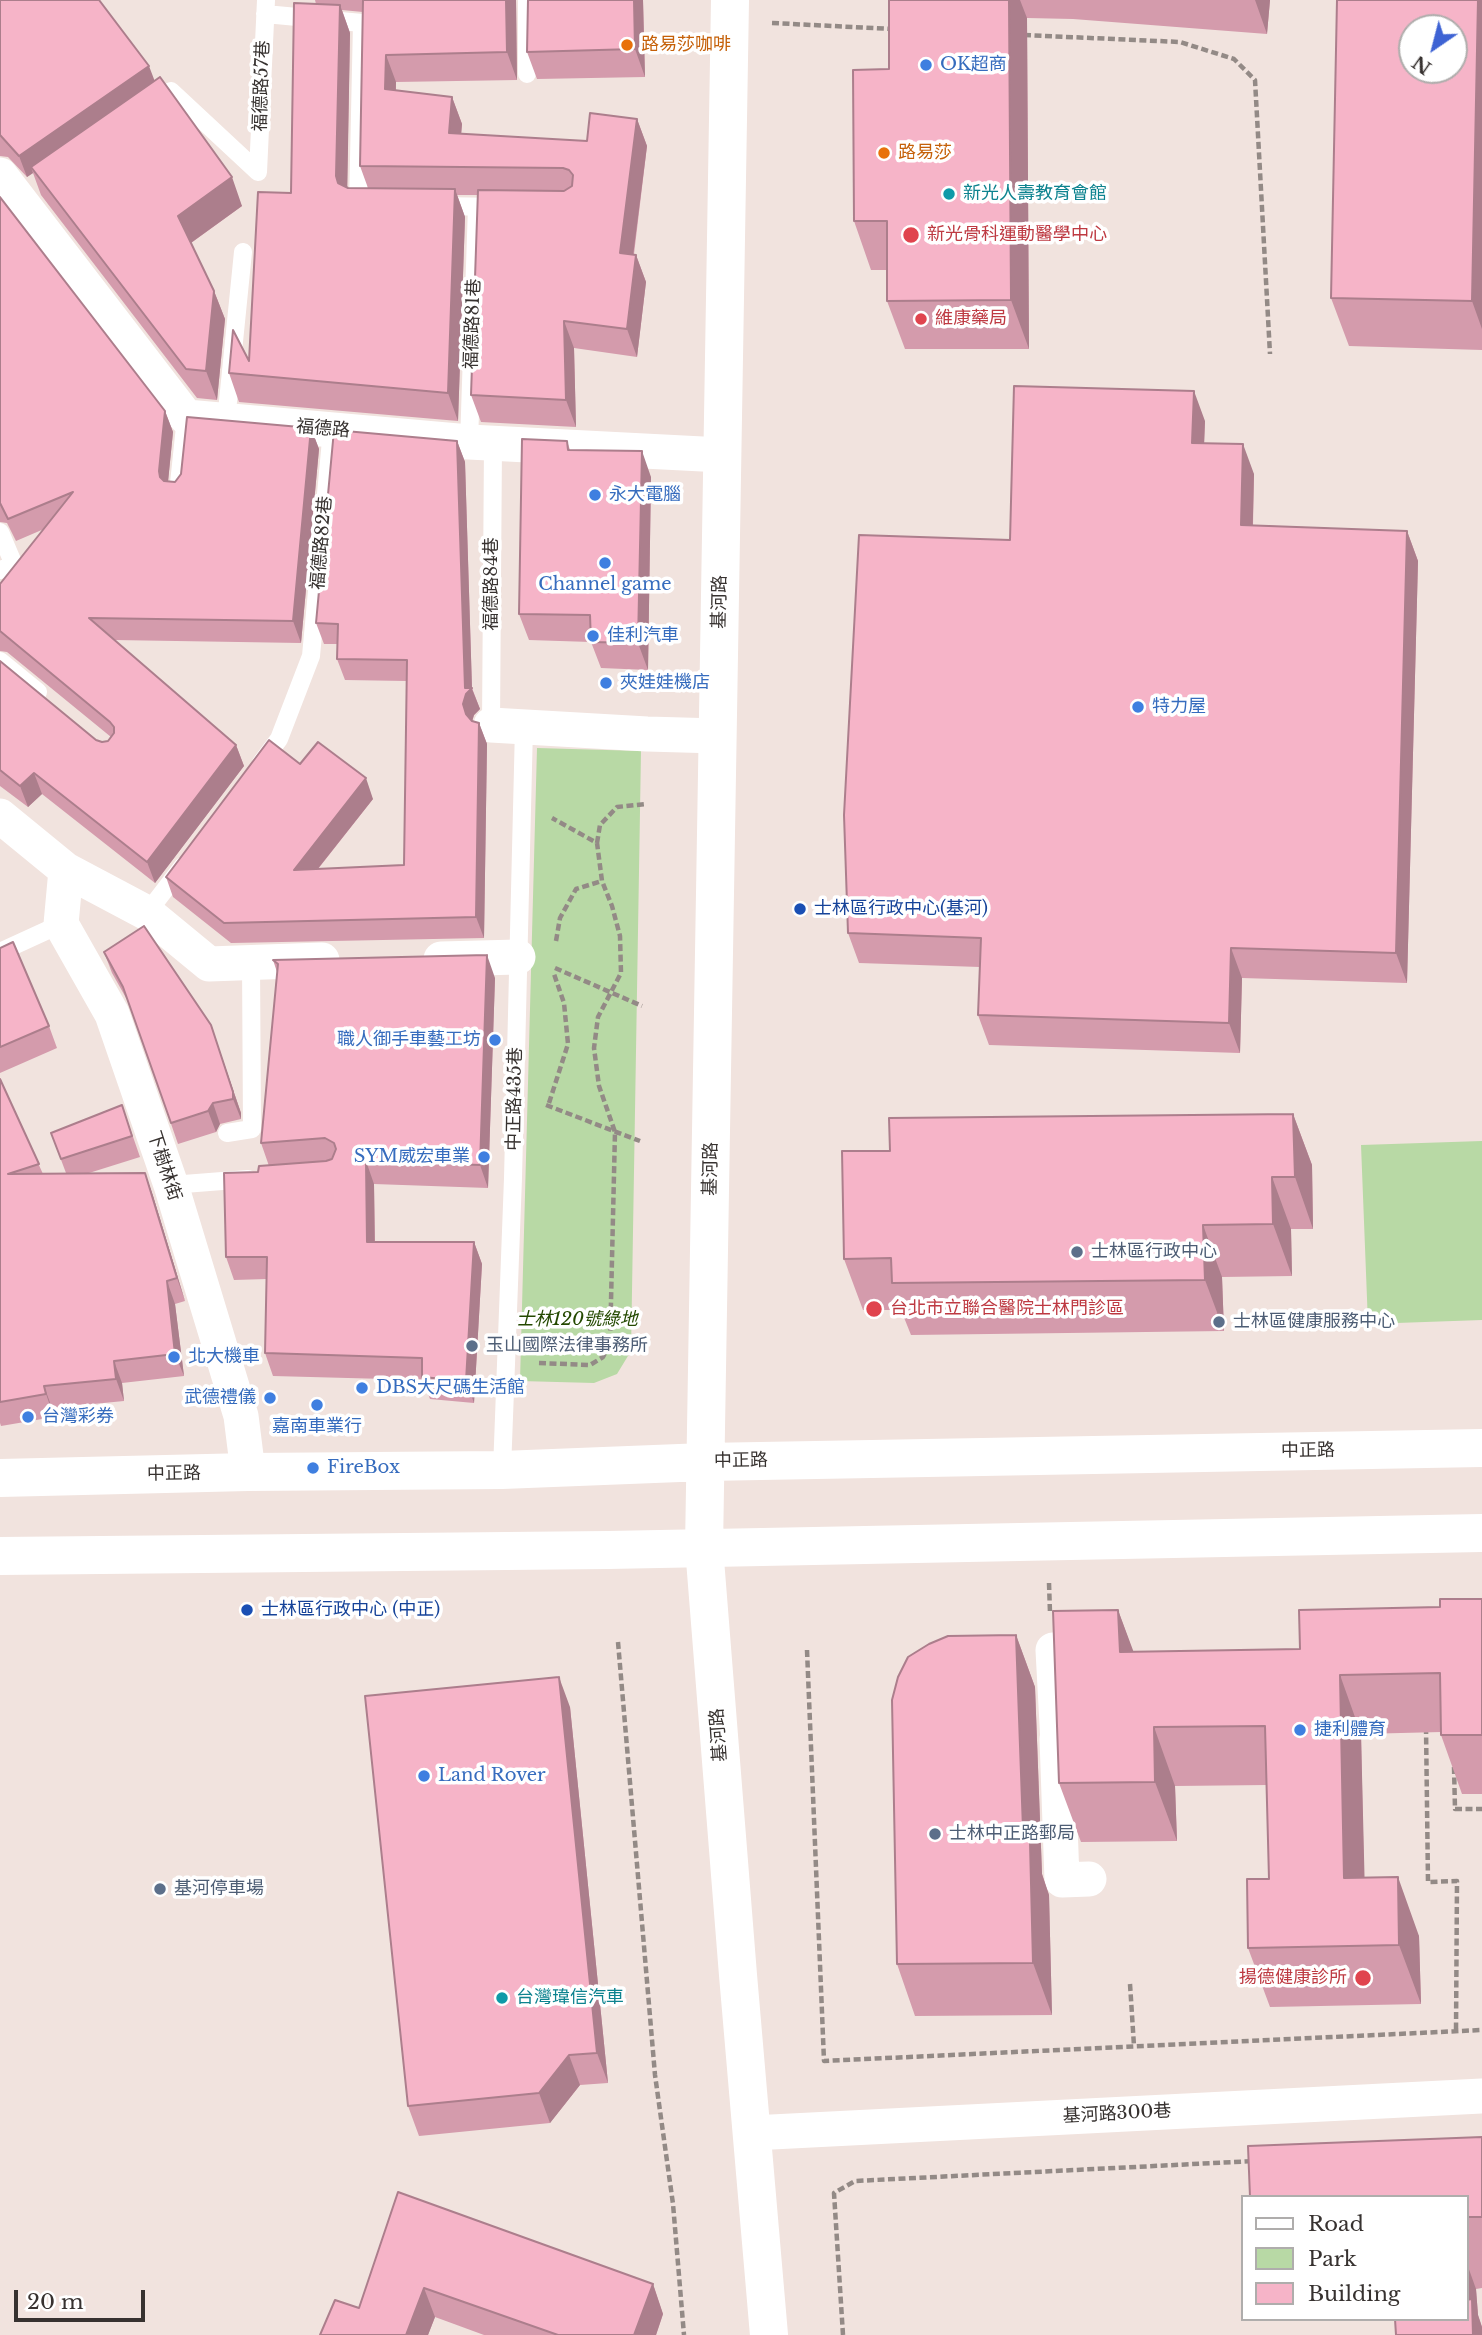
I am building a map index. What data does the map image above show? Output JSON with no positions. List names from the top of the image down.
{
  "streets": {
    "main road": ["基河路", "中正路"],
    "street": ["福德路", "下樹林街", "基河路300巷"],
    "lane": [
      "福德路57巷",
      "福德路81巷",
      "福德路82巷",
      "福德路84巷",
      "中正路435巷"
    ]
  },
  "crossings": [
    ["福德路81巷", "福德路"],
    ["福德路81巷", "福德路84巷"],
    ["福德路", "福德路82巷"],
    ["福德路", "福德路84巷"],
    ["福德路", "基河路"],
    ["福德路84巷", "中正路435巷"],
    ["基河路", "中正路"],
    ["基河路", "基河路300巷"],
    ["中正路435巷", "中正路"],
    ["下樹林街", "中正路"]
  ],
  "parks": ["士林120號綠地"],
  "places": [
    "路易莎咖啡",
    "OK超商",
    "路易莎",
    "新光人壽教育會館",
    "新光骨科運動醫學中心",
    "維康藥局",
    "永大電腦",
    "Channel game",
    "佳利汽車",
    "夾娃娃機店",
    "特力屋",
    "士林區行政中心(基河)",
    "職人御手車藝工坊",
    "SYM威宏車業",
    "士林區行政中心",
    "台北市立聯合醫院士林門診區",
    "士林區健康服務中心",
    "玉山國際法律事務所",
    "北大機車",
    "DBS大尺碼生活館",
    "武德禮儀",
    "嘉南車業行",
    "台灣彩券",
    "FireBox",
    "士林區行政中心 (中正)",
    "捷利體育",
    "Land Rover",
    "士林中正路郵局",
    "基河停車場",
    "揚德健康診所",
    "台灣瑋信汽車"
  ],
  "legend": ["Road", "Park", "Building"],
  "scale_bar": "20 m",
  "north": "bottom left"
}
